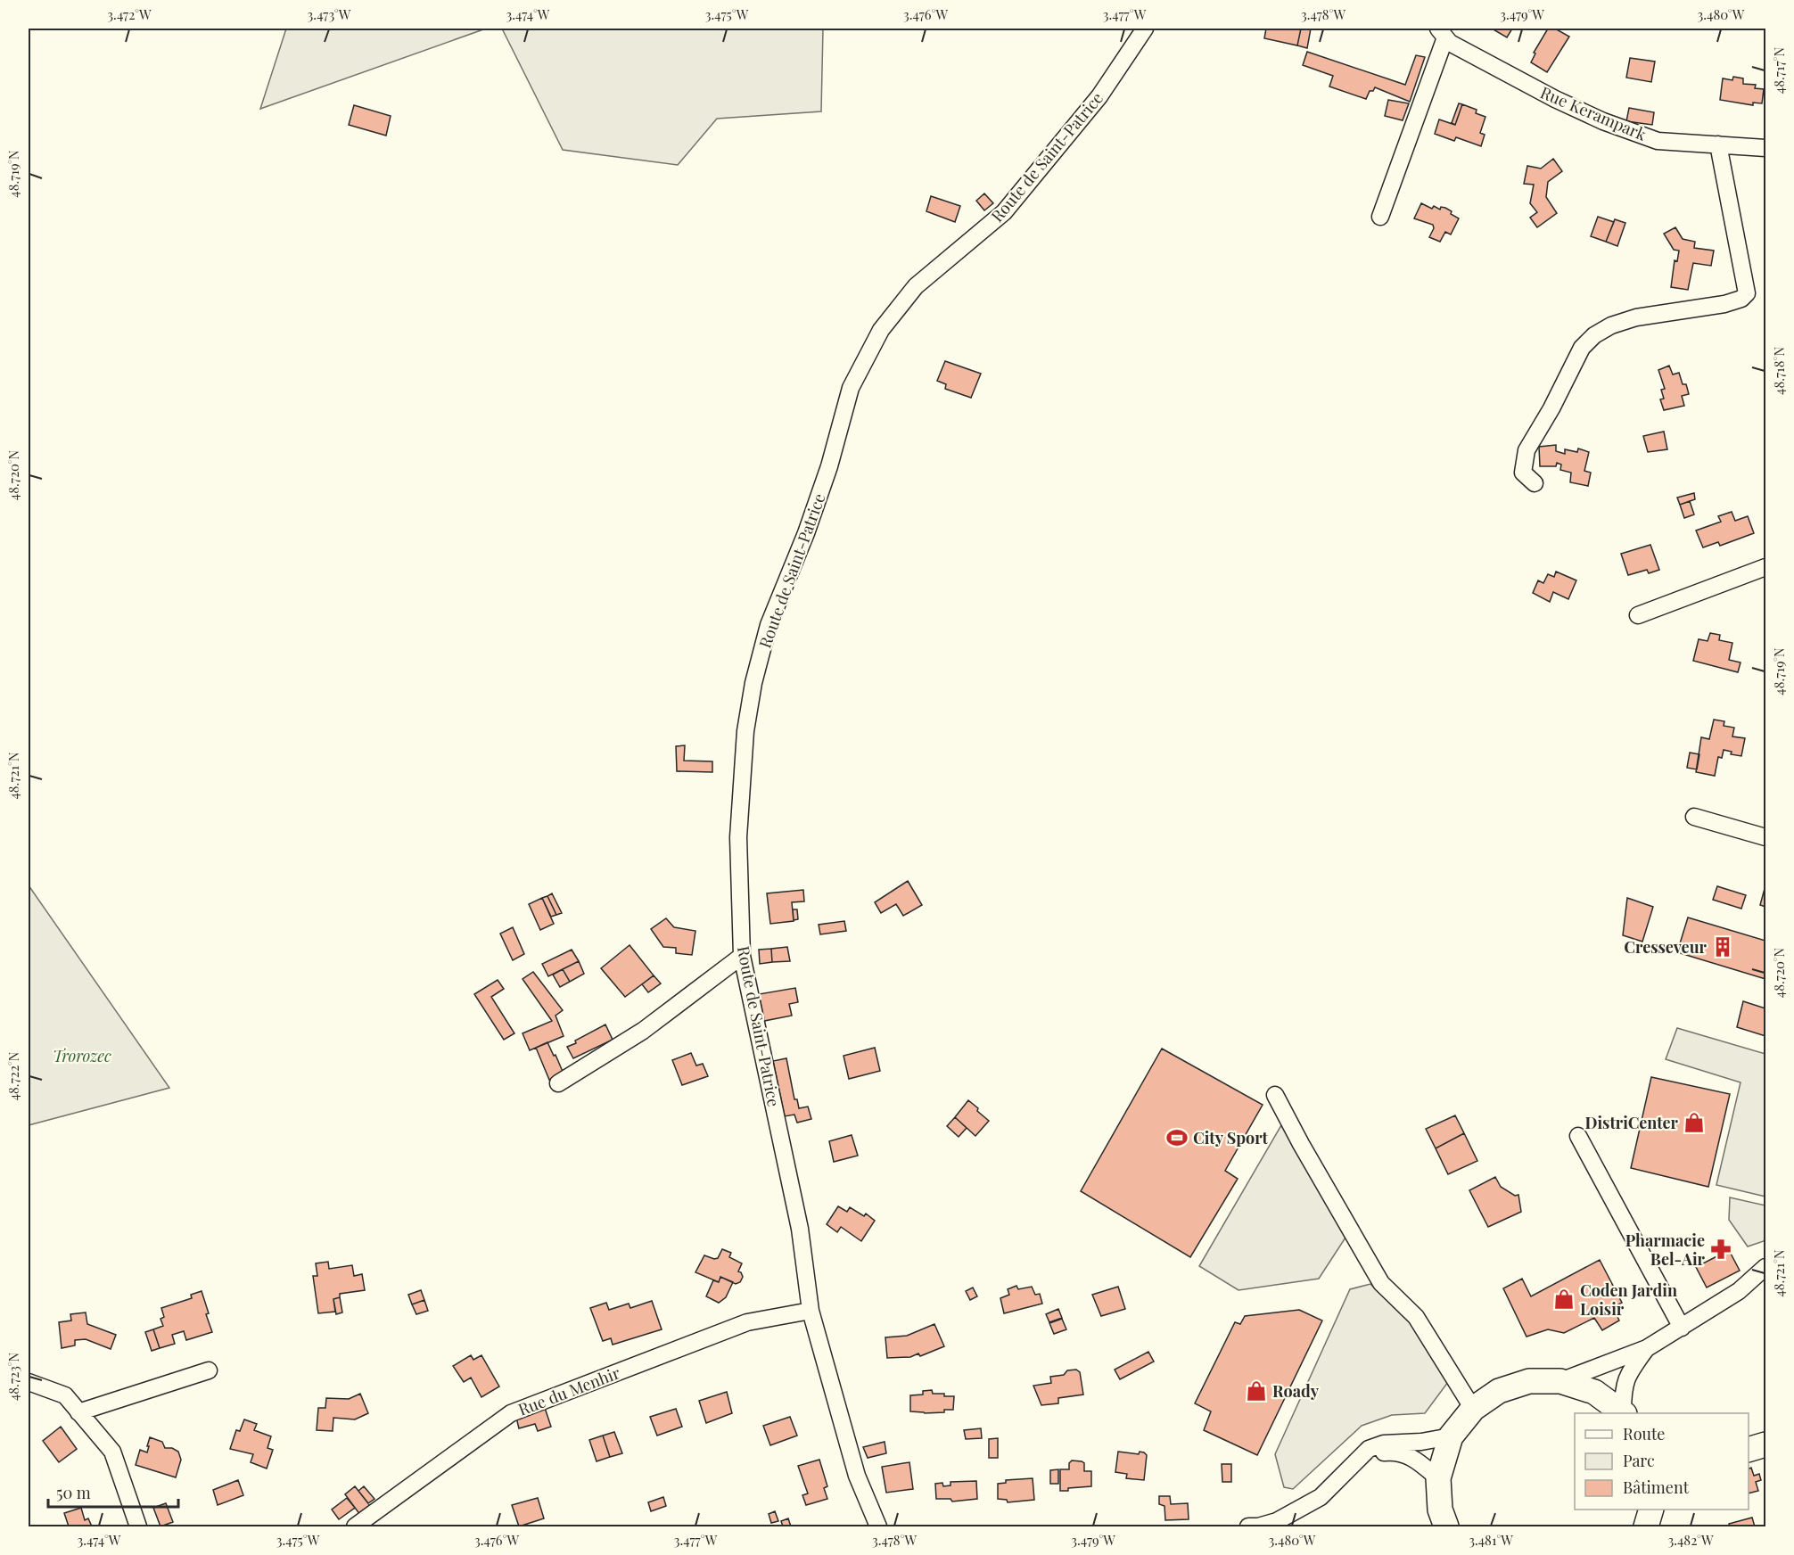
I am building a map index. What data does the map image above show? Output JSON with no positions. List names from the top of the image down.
{
  "streets": {
    "street": ["Rue Kerampark", "Route de Saint-Patrice", "Rue du Menhir"]
  },
  "crossings": [
    ["Route de Saint-Patrice", "Rue du Menhir"]
  ],
  "parks": ["Trorozec"],
  "places": {
    "building": ["Cresseveur"],
    "shop": ["DistriCenter", "Coden Jardin Loisir", "Roady"],
    "sports": ["City Sport"],
    "pharmacy": ["Pharmacie Bel-Air"]
  },
  "legend": ["Route", "Parc", "Bâtiment"],
  "scale_bar": "50 m",
  "coordinates": [
    "3.472°W",
    "3.473°W",
    "3.474°W",
    "3.475°W",
    "3.476°W",
    "3.477°W",
    "3.478°W",
    "3.479°W",
    "3.480°W",
    "48.717°N",
    "48.719°N",
    "48.718°N",
    "48.720°N",
    "48.721°N",
    "48.722°N",
    "48.723°N",
    "3.481°W",
    "3.482°W"
  ]
}
